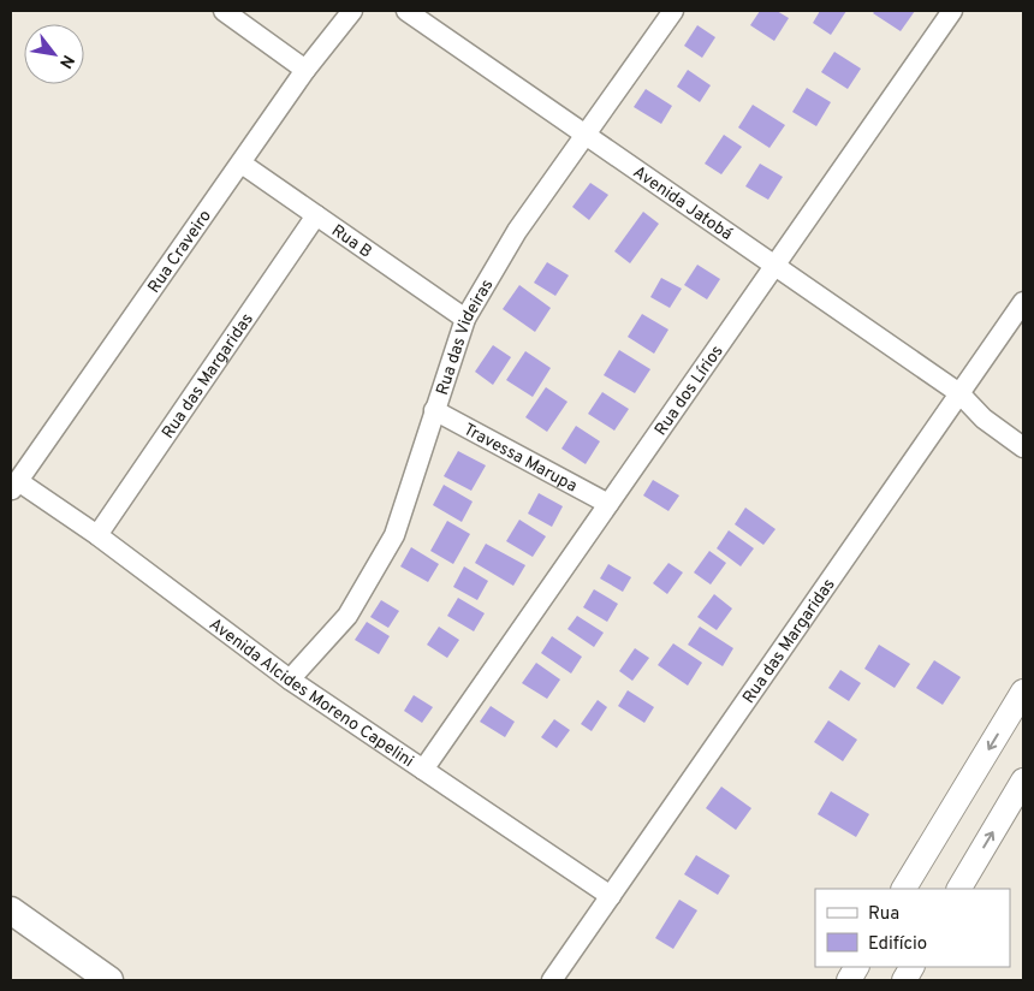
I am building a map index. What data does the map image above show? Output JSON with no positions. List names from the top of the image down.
{
  "streets": {
    "street": [
      "Avenida Jatobá",
      "Rua B",
      "Rua Craveiro",
      "Rua das Videiras",
      "Rua das Margaridas",
      "Rua dos Lírios",
      "Travessa Marupa",
      "Avenida Alcides Moreno Capelini"
    ]
  },
  "crossings": [
    ["Avenida Jatobá", "Rua das Videiras"],
    ["Avenida Jatobá", "Rua das Margaridas"],
    ["Avenida Jatobá", "Rua dos Lírios"],
    ["Rua B", "Rua Craveiro"],
    ["Rua B", "Rua das Videiras"],
    ["Rua B", "Rua das Margaridas"],
    ["Rua Craveiro", "Avenida Alcides Moreno Capelini"],
    ["Rua das Videiras", "Travessa Marupa"],
    ["Rua das Videiras", "Avenida Alcides Moreno Capelini"],
    ["Rua das Margaridas", "Avenida Alcides Moreno Capelini"],
    ["Rua dos Lírios", "Travessa Marupa"],
    ["Rua dos Lírios", "Avenida Alcides Moreno Capelini"]
  ],
  "legend": ["Rua", "Edifício"],
  "north": "bottom right"
}
